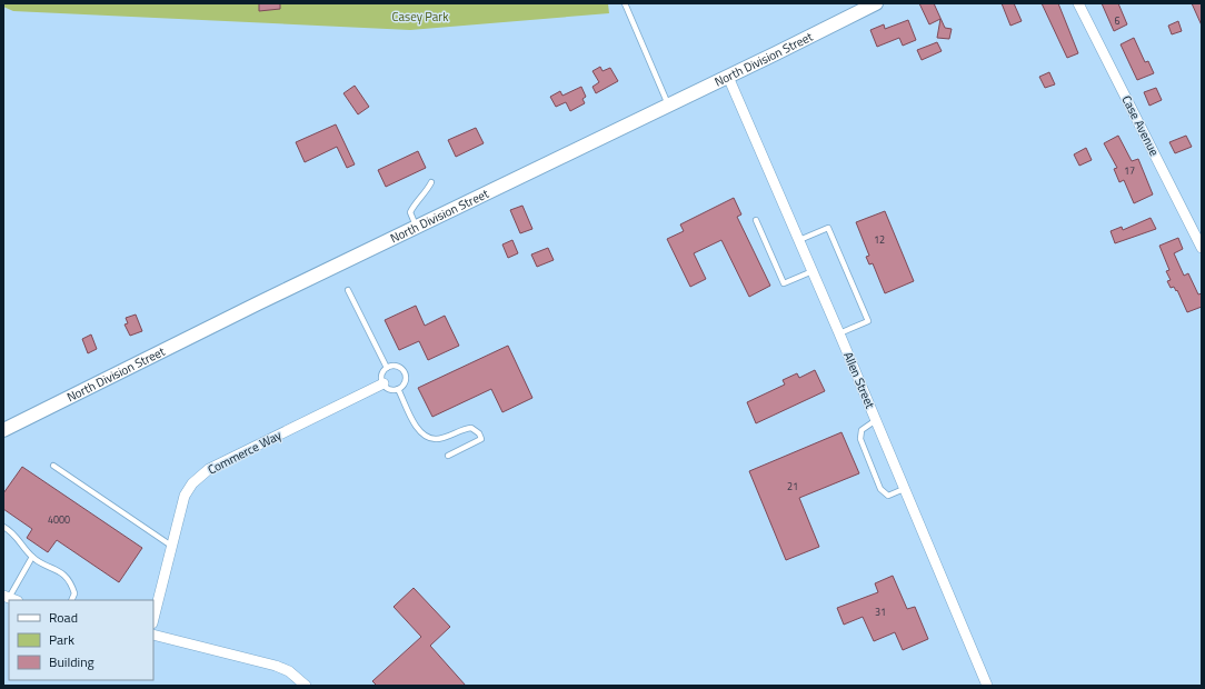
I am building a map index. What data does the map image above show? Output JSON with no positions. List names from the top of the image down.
{
  "streets": {
    "street": [
      "North Division Street",
      "Case Avenue",
      "Allen Street",
      "Commerce Way"
    ]
  },
  "crossings": [
    ["North Division Street", "Allen Street"]
  ],
  "parks": ["Casey Park"],
  "house_numbers": [
    "6",
    "17",
    "12",
    "21",
    "4000",
    "31"
  ],
  "legend": ["Road", "Park", "Building"]
}
